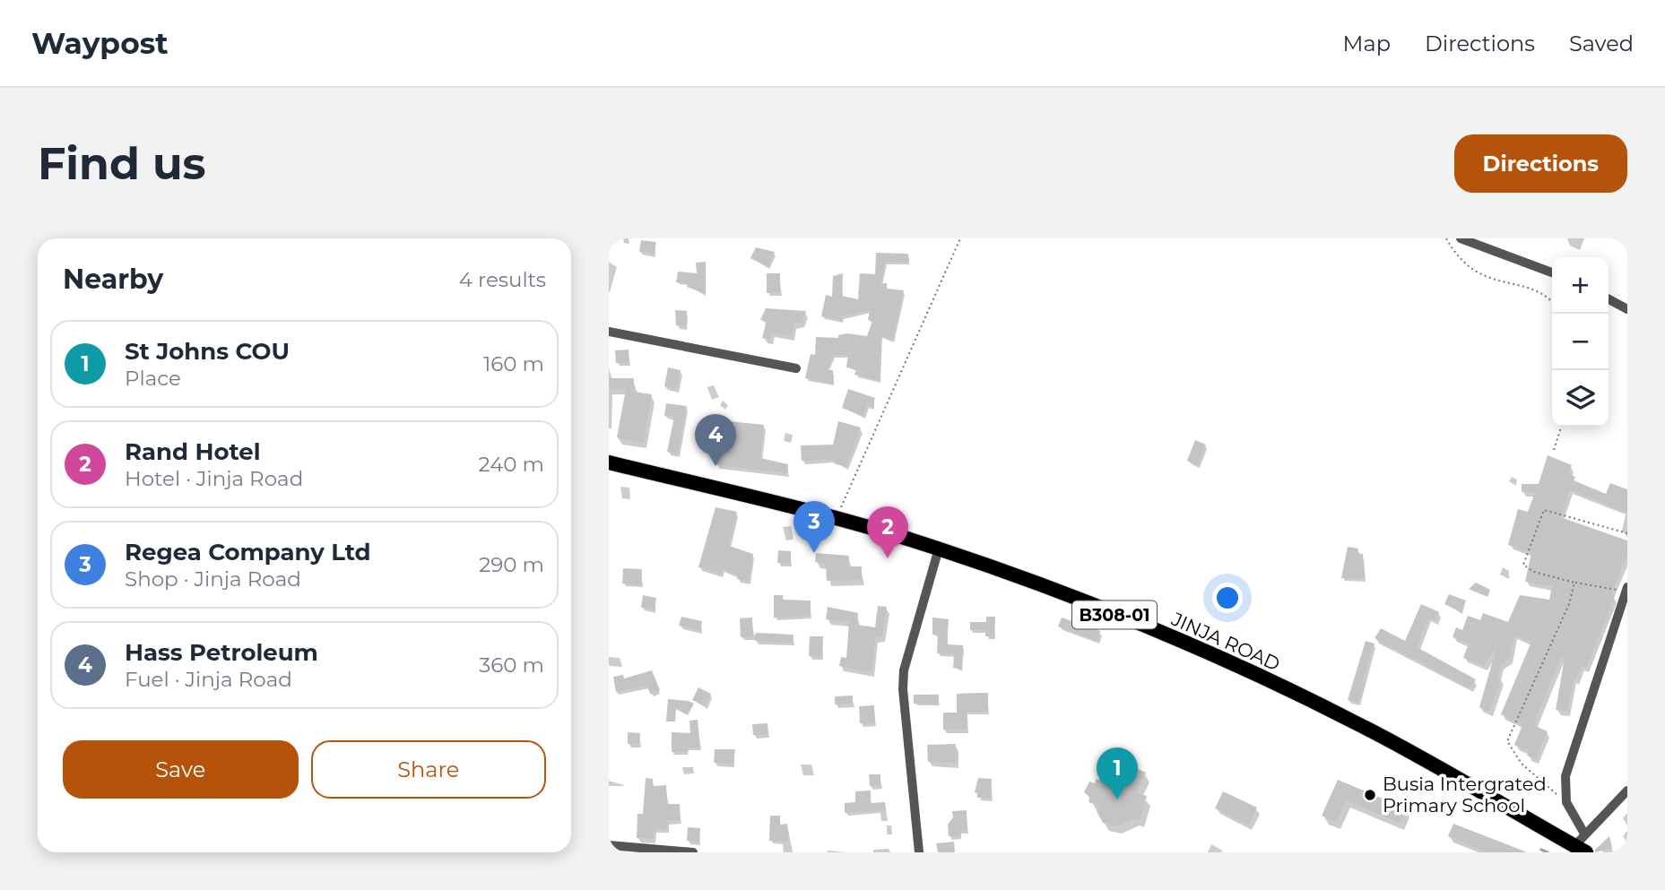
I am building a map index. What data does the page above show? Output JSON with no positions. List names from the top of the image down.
{
  "streets": {
    "main road": ["B308-01", "JINJA ROAD"]
  },
  "places": ["Busia Intergrated Primary School"],
  "page": {
    "header": "Waypost",
    "nav": ["Map", "Directions", "Saved"],
    "buttons": [
      "Directions",
      ["Save", "Share"]
    ],
    "title": "Find us",
    "heading": ["Nearby", "4 results"],
    "map_buttons": ["+", "−"],
    "list": [
      {
        "mark": "1",
        "name": "St Johns COU",
        "note": "Place",
        "value": "160 m"
      },
      {
        "mark": "2",
        "name": "Rand Hotel",
        "note": "Hotel · Jinja Road",
        "value": "240 m"
      },
      {
        "mark": "3",
        "name": "Regea Company Ltd",
        "note": "Shop · Jinja Road",
        "value": "290 m"
      },
      {
        "mark": "4",
        "name": "Hass Petroleum",
        "note": "Fuel · Jinja Road",
        "value": "360 m"
      }
    ],
    "pins": [
      "4",
      "3",
      "2",
      "1"
    ]
  }
}
